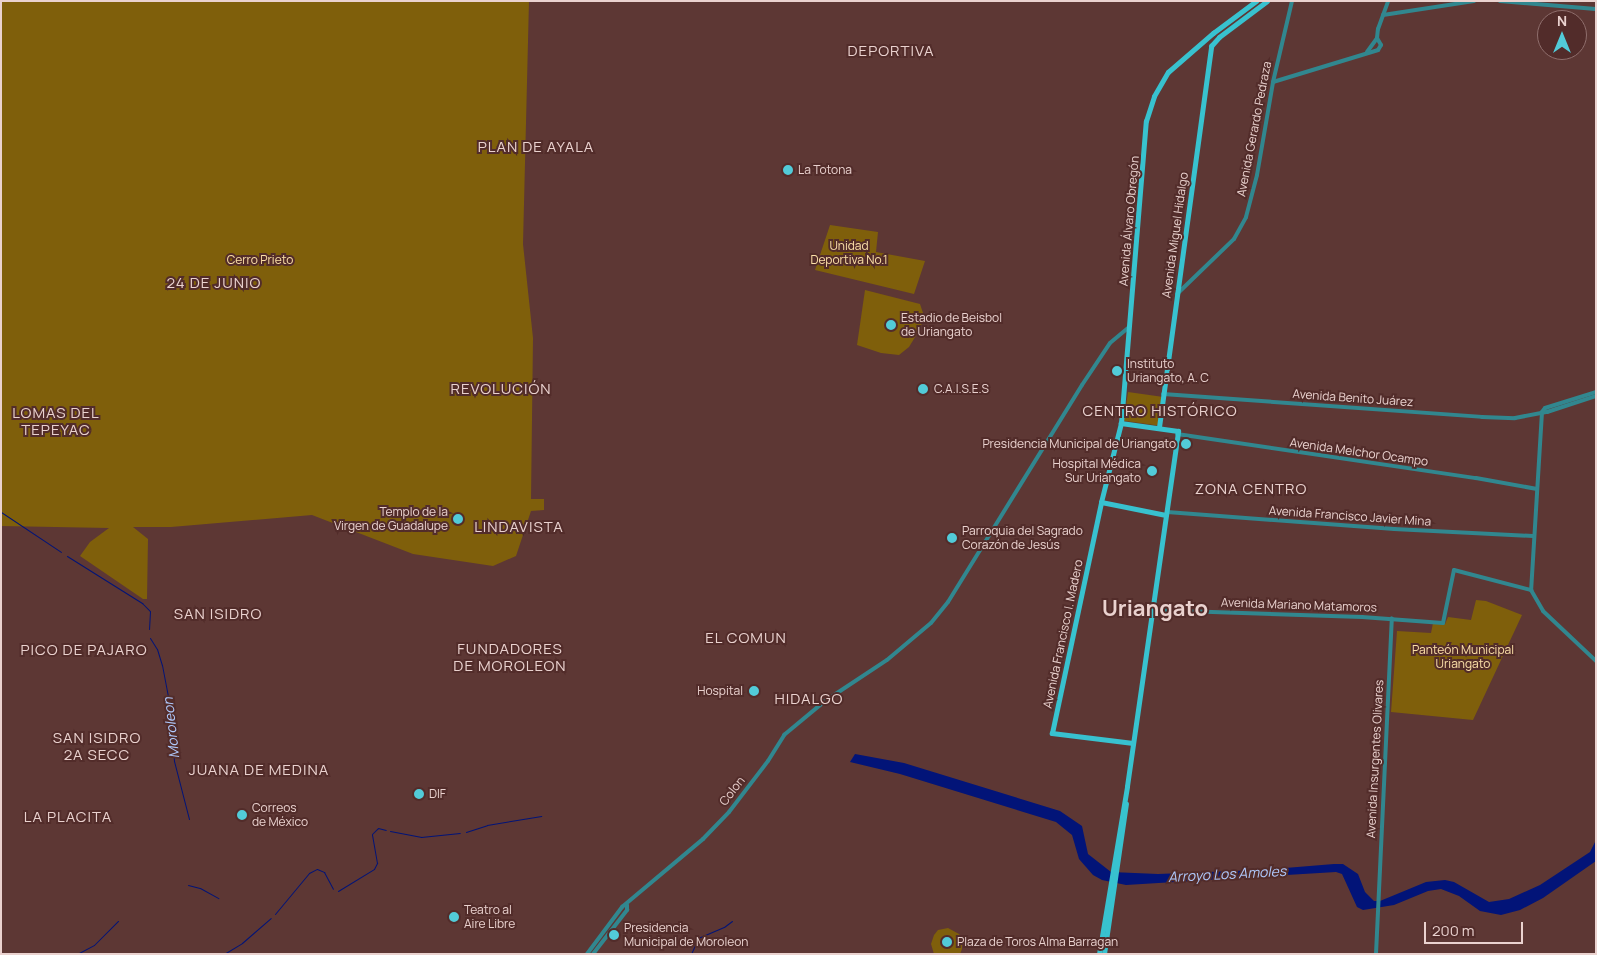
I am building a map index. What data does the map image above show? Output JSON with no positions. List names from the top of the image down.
{
  "streets": {
    "main road": ["Avenida Álvaro Obregón", "Avenida Miguel Hidalgo", "Avenida Francisco I. Madero"],
    "street": [
      "Avenida Gerardo Pedraza",
      "Avenida Benito Juárez",
      "Avenida Melchor Ocampo",
      "Avenida Francisco Javier Mina",
      "Avenida Mariano Matamoros",
      "Avenida Insurgentes Olivares",
      "Colon"
    ]
  },
  "crossings": [
    ["Avenida Gerardo Pedraza", "Avenida Miguel Hidalgo"],
    ["Avenida Álvaro Obregón", "Avenida Miguel Hidalgo"],
    ["Avenida Álvaro Obregón", "Avenida Francisco I. Madero"],
    ["Avenida Álvaro Obregón", "Colon"],
    ["Avenida Miguel Hidalgo", "Avenida Benito Juárez"],
    ["Avenida Mariano Matamoros", "Avenida Insurgentes Olivares"]
  ],
  "districts": [
    "DEPORTIVA",
    "PLAN DE AYALA",
    "24 DE JUNIO",
    "REVOLUCIÓN",
    "CENTRO HISTÓRICO",
    "LOMAS DEL TEPEYAC",
    "ZONA CENTRO",
    "LINDAVISTA",
    "Uriangato",
    "SAN ISIDRO",
    "EL COMUN",
    "FUNDADORES DE MOROLEON",
    "PICO DE PAJARO",
    "HIDALGO",
    "SAN ISIDRO 2A SECC",
    "JUANA DE MEDINA",
    "LA PLACITA"
  ],
  "water": ["Moroleon", "Arroyo Los Amoles"],
  "parks": ["Unidad Deportiva No.1", "Cerro Prieto", "Panteón Municipal Uriangato"],
  "places": [
    "La Totona",
    "Estadio de Beisbol de Uriangato",
    "Instituto Uriangato, A. C",
    "C.A.I.S.E.S",
    "Presidencia Municipal de Uriangato",
    "Hospital Médica Sur Uriangato",
    "Templo de la Virgen de Guadalupe",
    "Parroquia del Sagrado Corazón de Jesús",
    "Hospital",
    "DIF",
    "Correos de México",
    "Teatro al Aire Libre",
    "Presidencia Municipal de Moroleon",
    "Plaza de Toros Alma Barragan"
  ],
  "scale_bar": "200 m",
  "north": "top"
}
